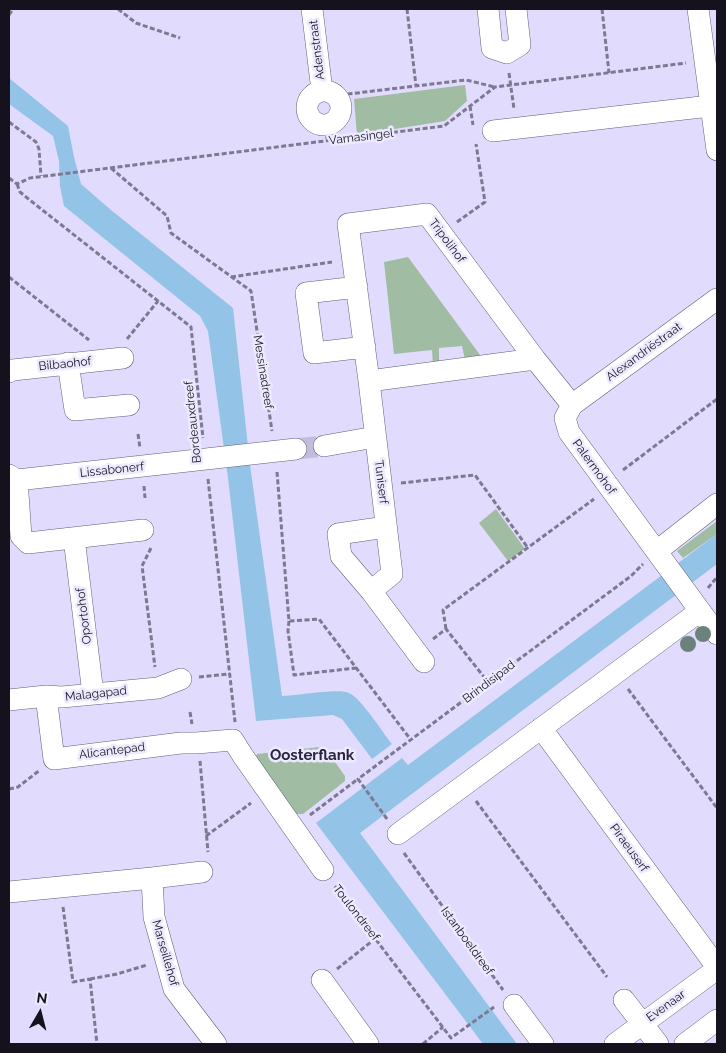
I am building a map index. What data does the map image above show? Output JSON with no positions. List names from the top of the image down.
{
  "streets": {
    "street": [
      "Adenstraat",
      "Tripolihof",
      "Alexandriëstraat",
      "Bilbaohof",
      "Palermohof",
      "Lissabonerf",
      "Tuniserf",
      "Oportohof",
      "Malagapad",
      "Alicantepad",
      "Piraeuserf",
      "Marseillehof",
      "Evenaar"
    ],
    "path": [
      "Varnasingel",
      "Messinadreef",
      "Bordeauxdreef",
      "Brindisipad",
      "Toulondreef",
      "Istanboeldreef"
    ]
  },
  "crossings": [
    ["Adenstraat", "Varnasingel"],
    ["Varnasingel", "Bordeauxdreef"],
    ["Tripolihof", "Tuniserf"],
    ["Alexandriëstraat", "Palermohof"],
    ["Bordeauxdreef", "Lissabonerf"],
    ["Bordeauxdreef", "Alicantepad"],
    ["Palermohof", "Brindisipad"],
    ["Oportohof", "Malagapad"],
    ["Piraeuserf", "Evenaar"]
  ],
  "districts": ["Oosterflank"],
  "north": "top"
}
